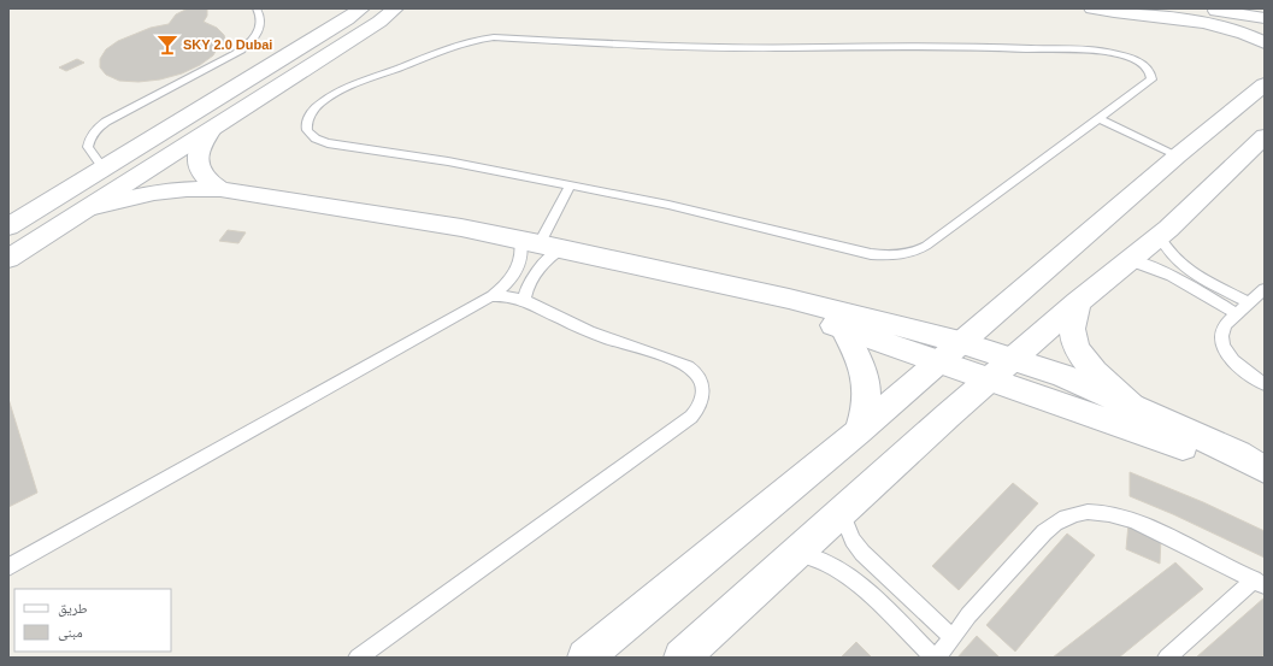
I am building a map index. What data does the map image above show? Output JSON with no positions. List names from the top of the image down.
{
  "places": {
    "bar": ["SKY 2.0 Dubai"]
  },
  "legend": ["طريق", "مبنى"]
}
